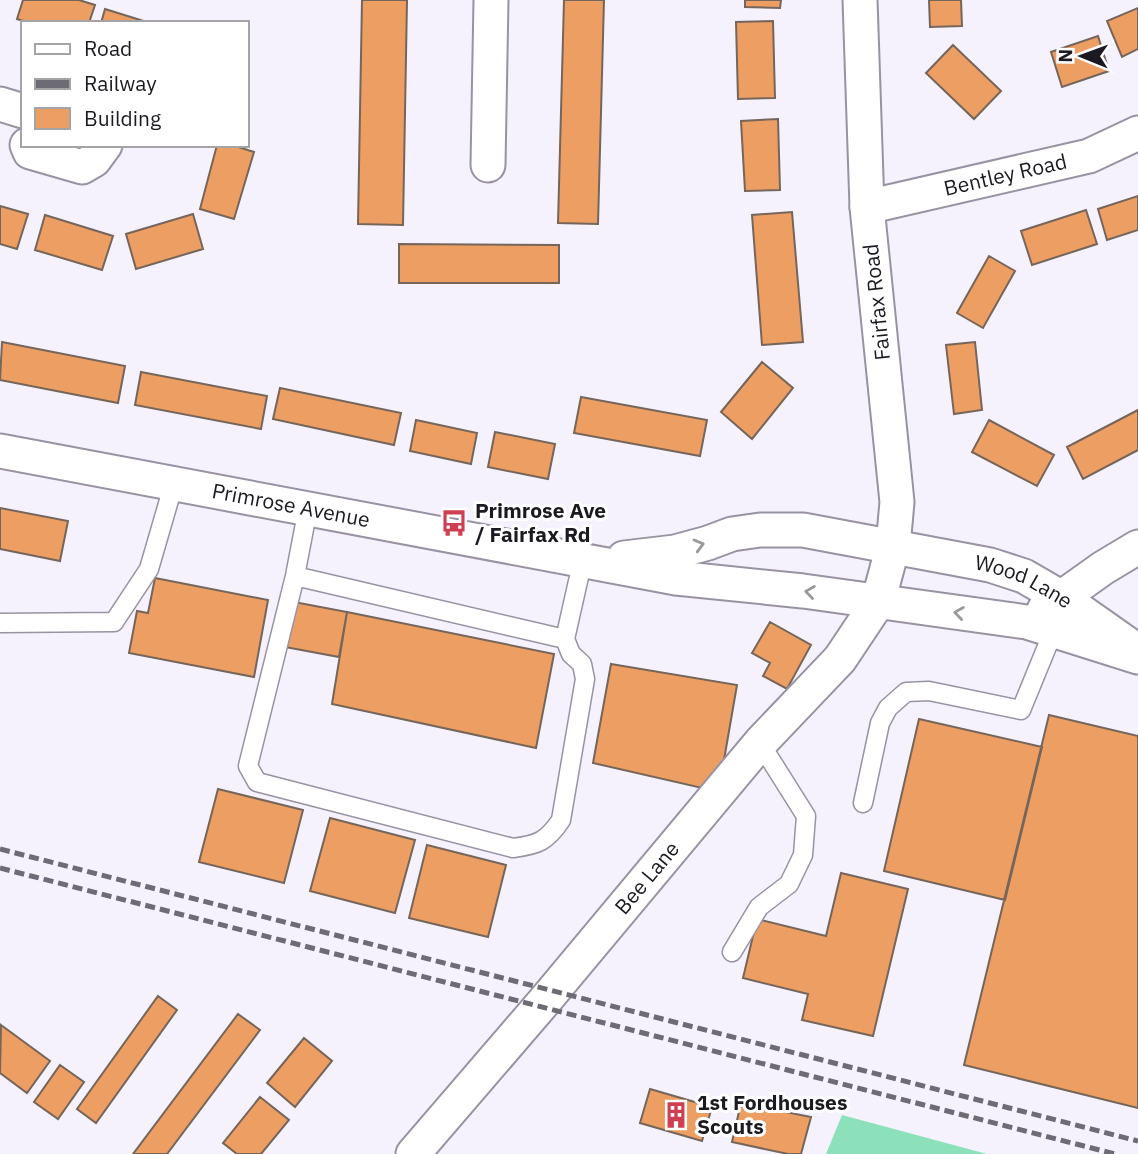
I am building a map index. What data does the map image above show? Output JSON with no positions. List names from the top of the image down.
{
  "streets": {
    "street": [
      "Bentley Road",
      "Fairfax Road",
      "Primrose Avenue",
      "Wood Lane",
      "Bee Lane"
    ]
  },
  "crossings": [
    ["Bentley Road", "Fairfax Road"],
    ["Fairfax Road", "Primrose Avenue"],
    ["Fairfax Road", "Wood Lane"],
    ["Fairfax Road", "Bee Lane"],
    ["Primrose Avenue", "Wood Lane"],
    ["Primrose Avenue", "Bee Lane"],
    ["Wood Lane", "Bee Lane"]
  ],
  "places": {
    "bus stop": ["Primrose Ave / Fairfax Rd"],
    "building": ["1st Fordhouses Scouts"]
  },
  "legend": ["Road", "Railway", "Building"],
  "north": "left"
}
